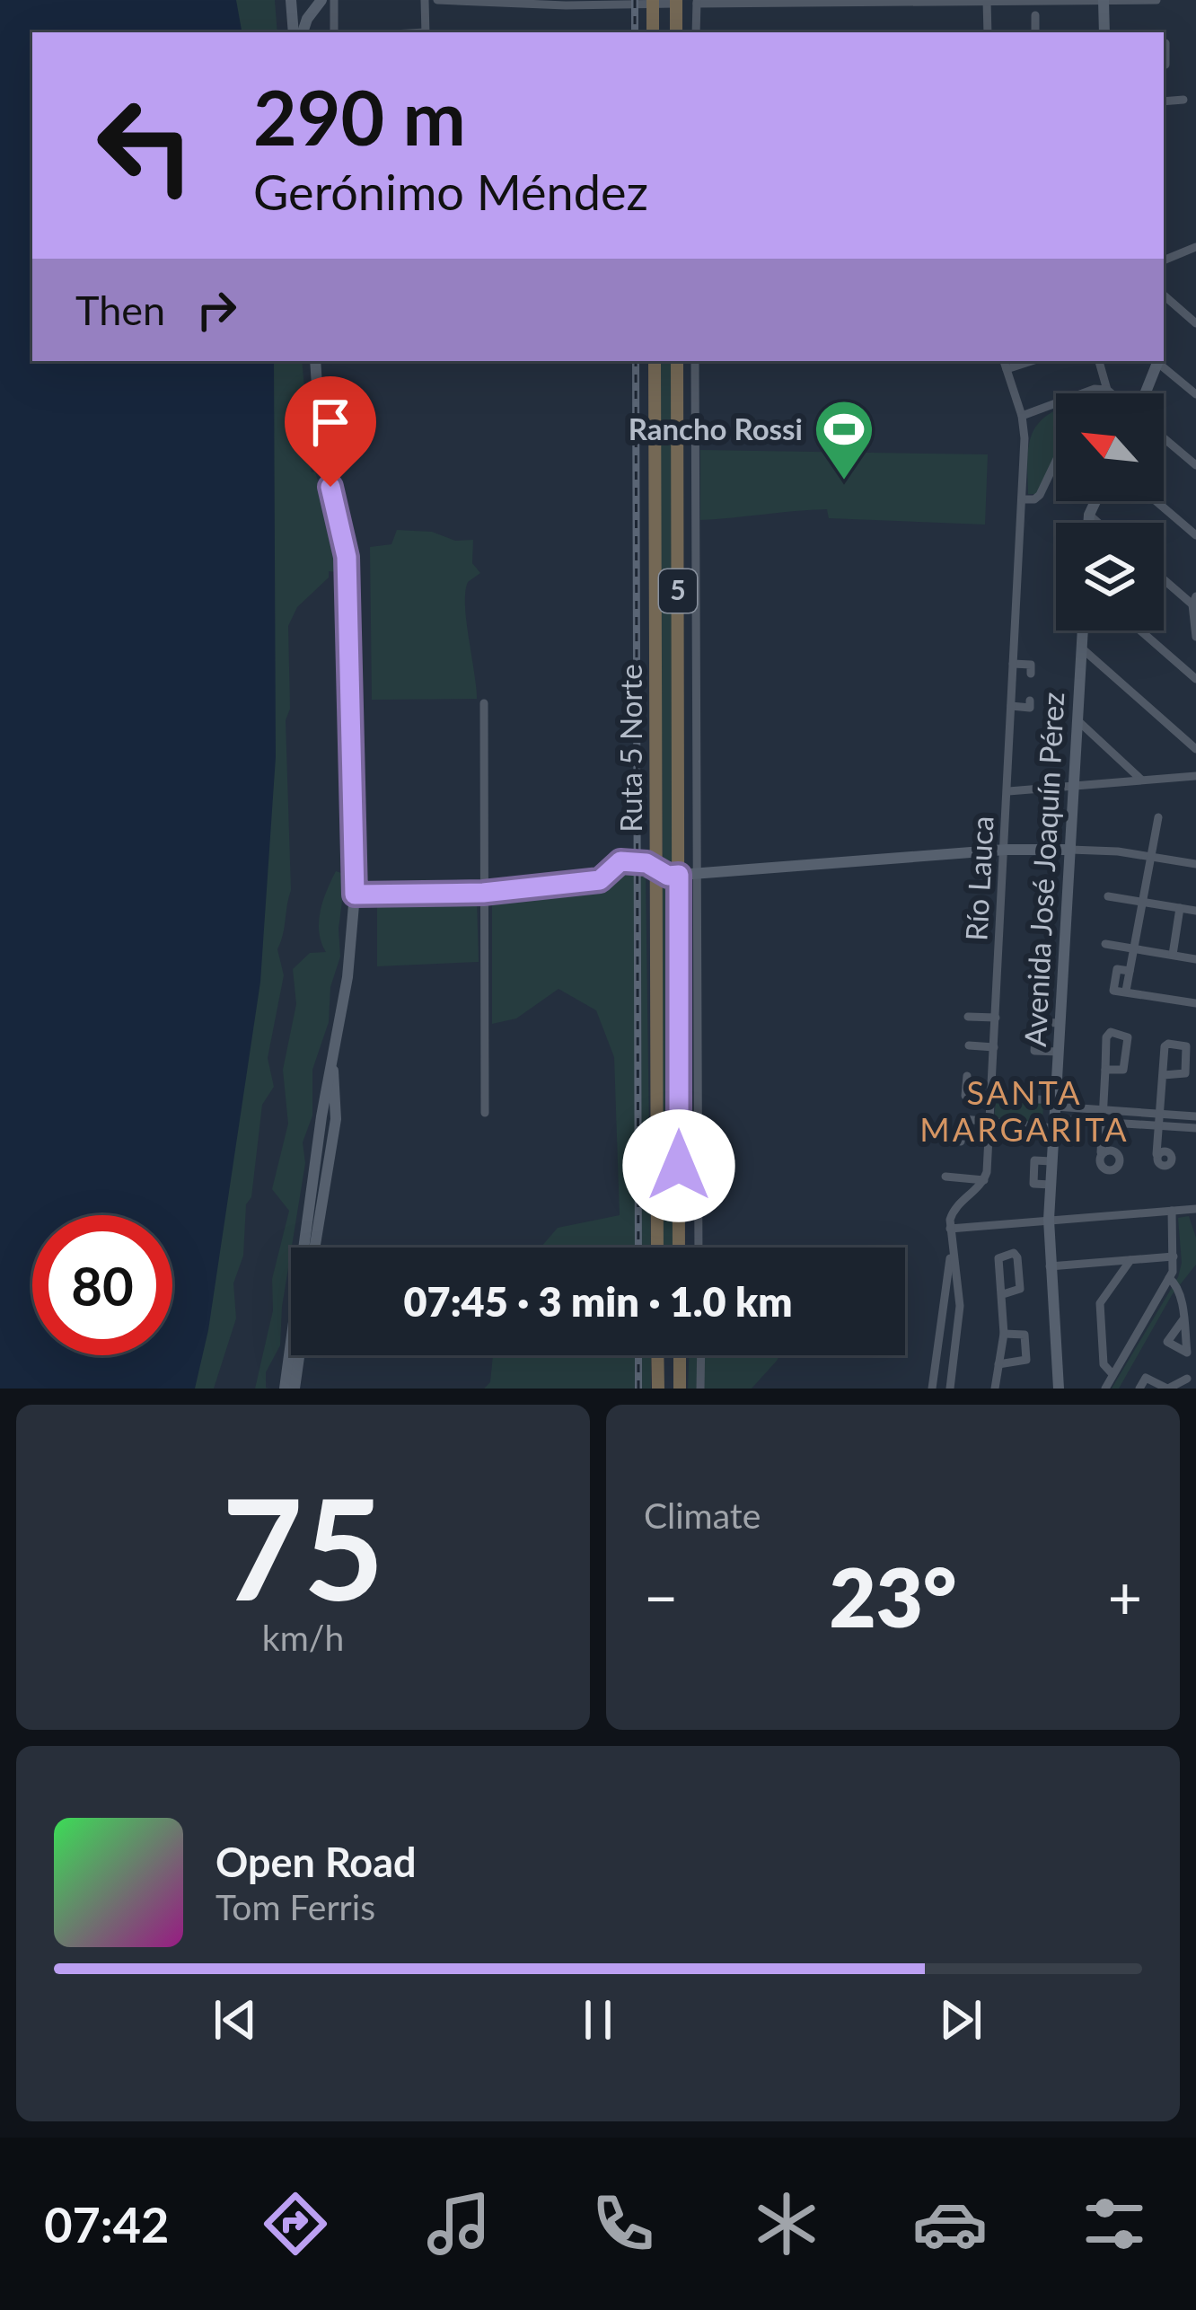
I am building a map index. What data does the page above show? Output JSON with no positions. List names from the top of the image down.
{
  "streets": {
    "highway": ["5", "Ruta 5 Norte"],
    "main road": ["Avenida José Joaquín Pérez"],
    "street": ["Río Lauca"]
  },
  "districts": ["SANTA MARGARITA"],
  "places": {
    "sports": ["Rancho Rossi"]
  },
  "north": "top left",
  "page": {
    "turn": ["290 m", "Gerónimo Méndez"],
    "then": "Then",
    "limit": "80",
    "trip": "07:45 · 3 min · 1.0 km",
    "tile": [
      ["75", "km/h"],
      "Climate"
    ],
    "heat": ["−", "23°", "+"],
    "song": ["Open Road", "Tom Ferris"],
    "tabs": "07:42"
  }
}
